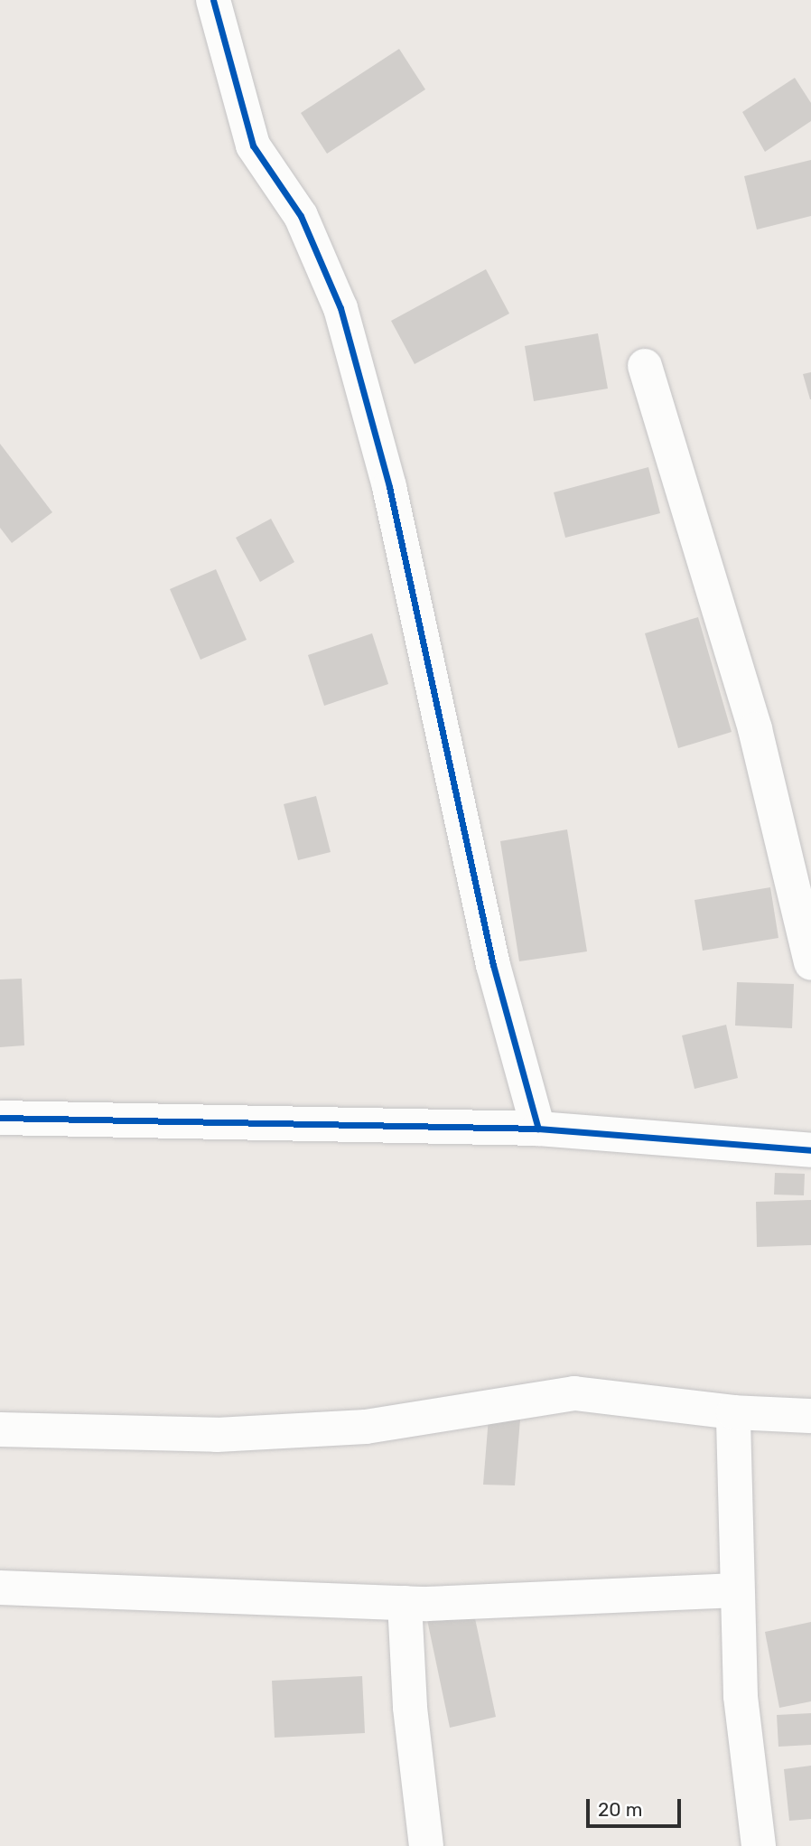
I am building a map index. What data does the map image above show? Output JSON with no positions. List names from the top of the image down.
{
  "scale_bar": "20 m"
}
